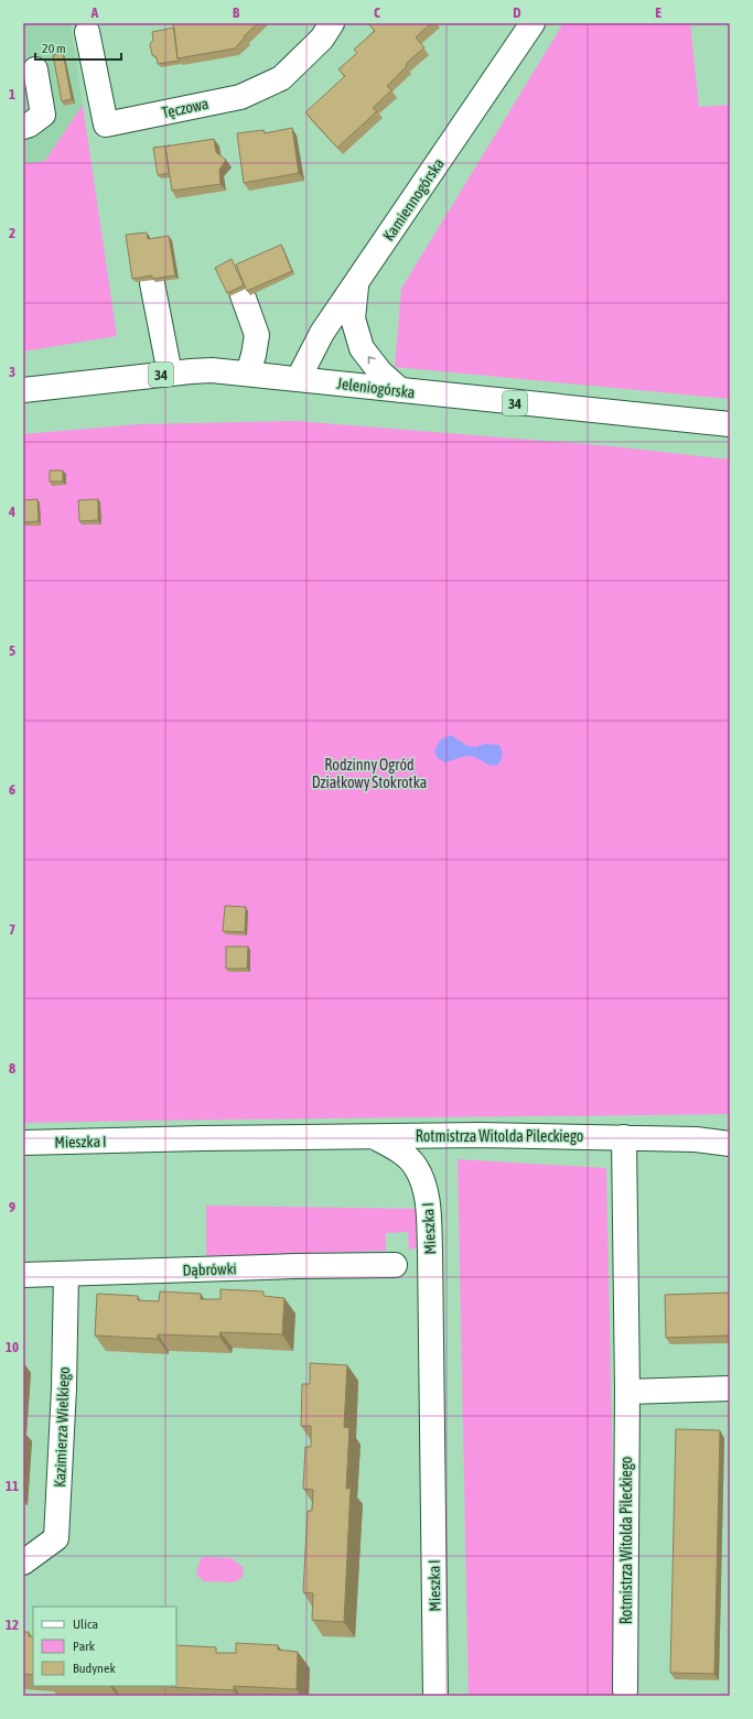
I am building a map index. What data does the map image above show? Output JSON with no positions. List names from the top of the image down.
{
  "streets": {
    "street": [
      "Tęczowa",
      "Kamiennogórska",
      "34",
      "Jeleniogórska",
      "Rotmistrza Witolda Pileckiego",
      "Mieszka I",
      "Dąbrówki",
      "Kazimierza Wielkiego"
    ]
  },
  "crossings": [
    ["Kamiennogórska", "Jeleniogórska"],
    ["Rotmistrza Witolda Pileckiego", "Mieszka I"],
    ["Dąbrówki", "Kazimierza Wielkiego"]
  ],
  "parks": ["Rodzinny Ogród Działkowy Stokrotka"],
  "legend": ["Ulica", "Park", "Budynek"],
  "scale_bar": "20 m",
  "grid": {
    "columns": [
      "A",
      "B",
      "C",
      "D",
      "E"
    ],
    "rows": [
      "1",
      "2",
      "3",
      "4",
      "5",
      "6",
      "7",
      "8",
      "9",
      "10",
      "11",
      "12"
    ]
  }
}
